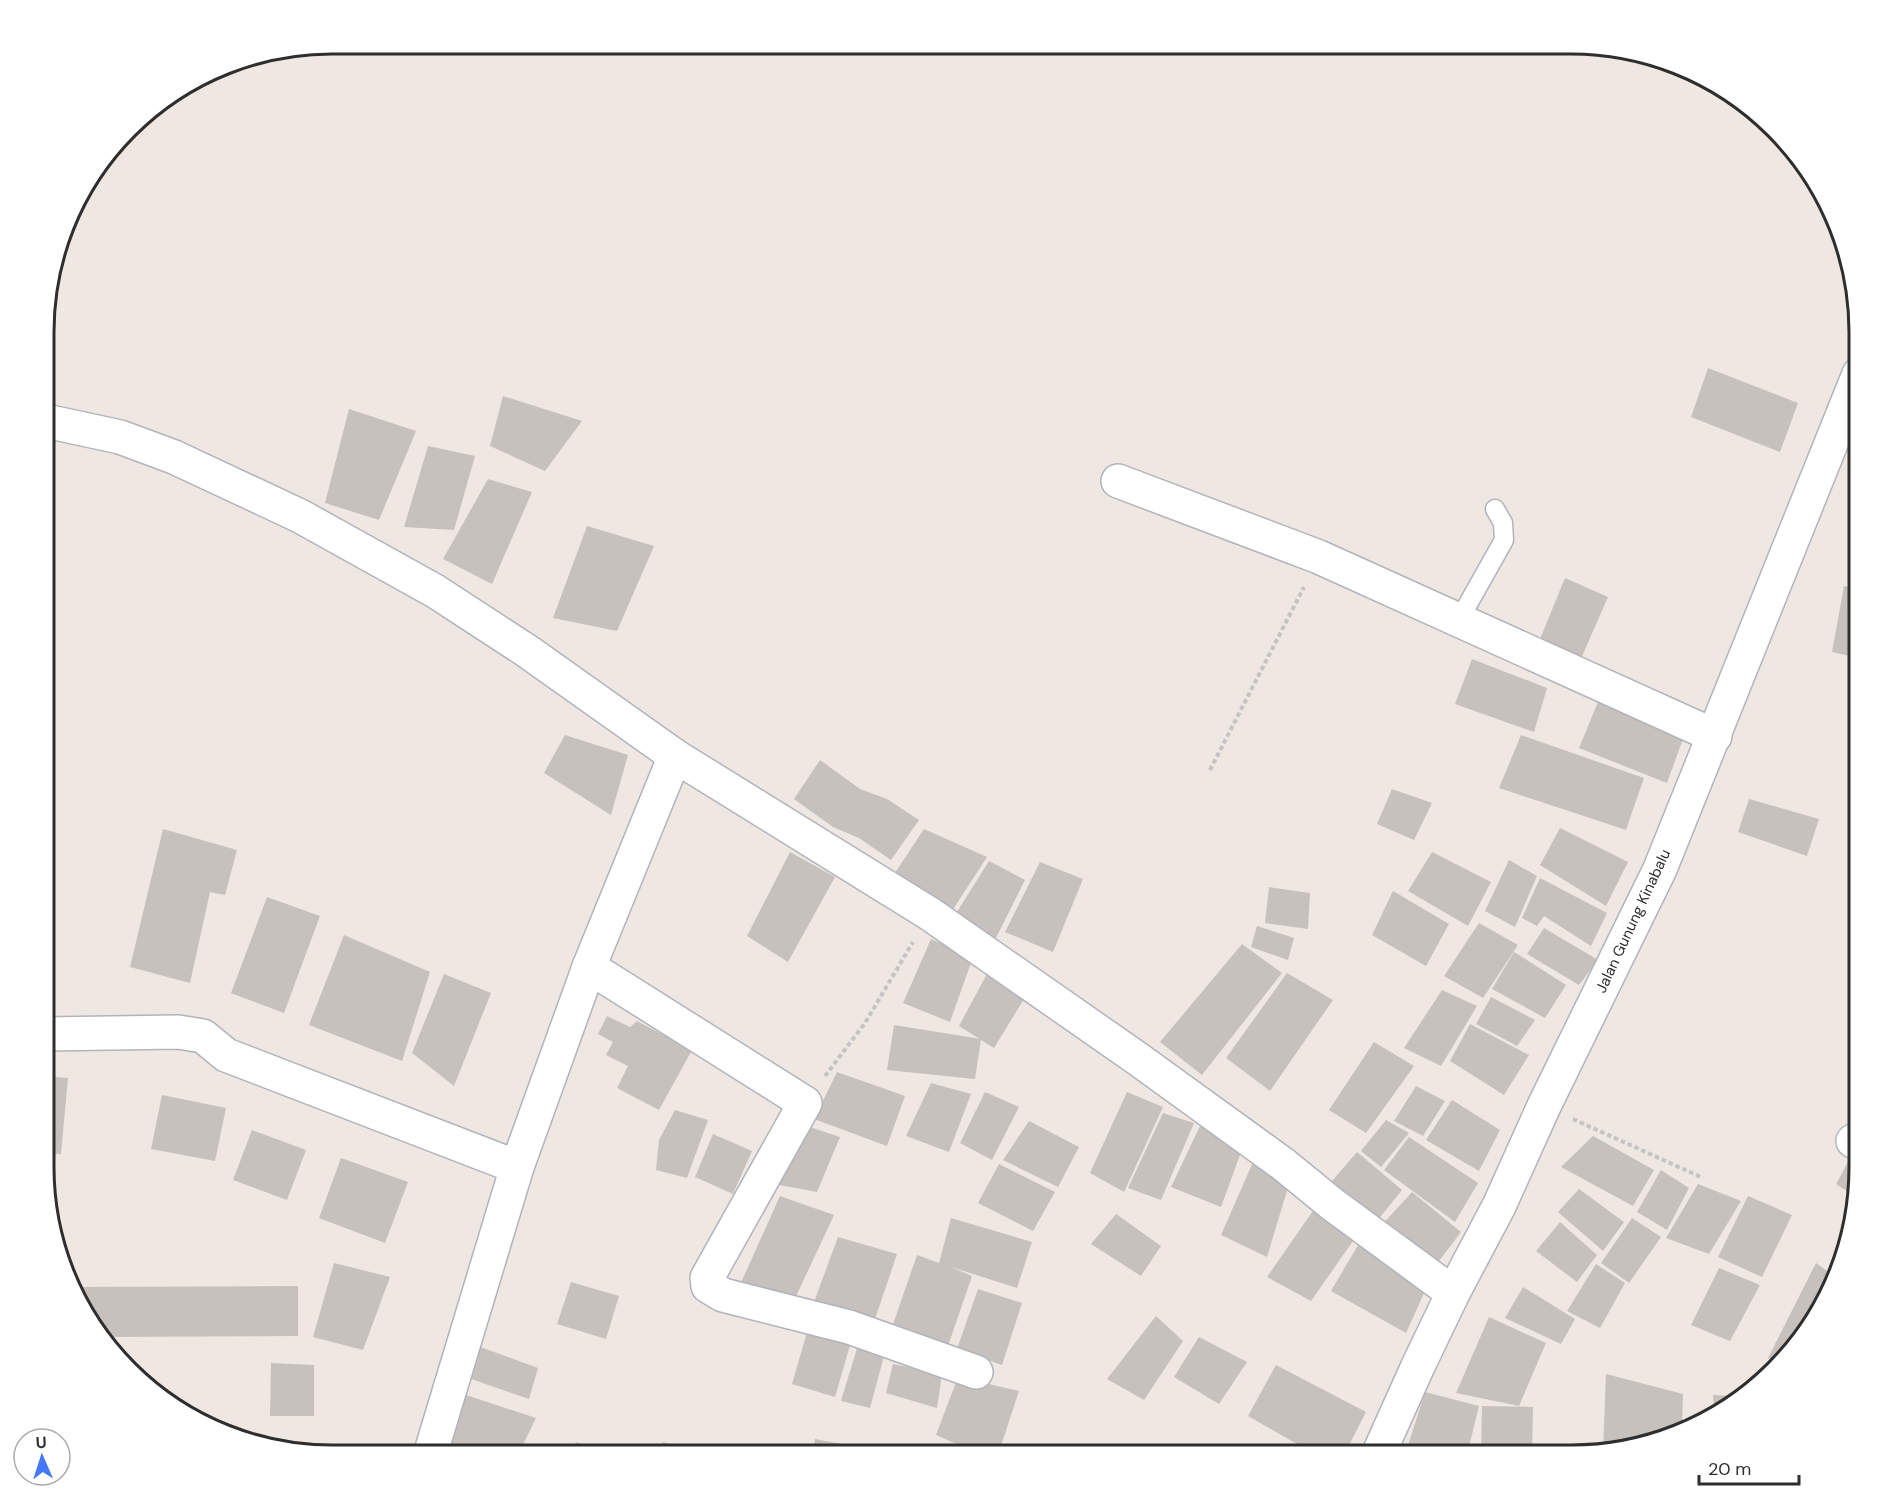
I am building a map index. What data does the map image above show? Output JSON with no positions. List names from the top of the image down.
{
  "streets": {
    "street": ["Jalan Gunung Kinabalu"]
  },
  "scale_bar": "20 m",
  "north": "top"
}
